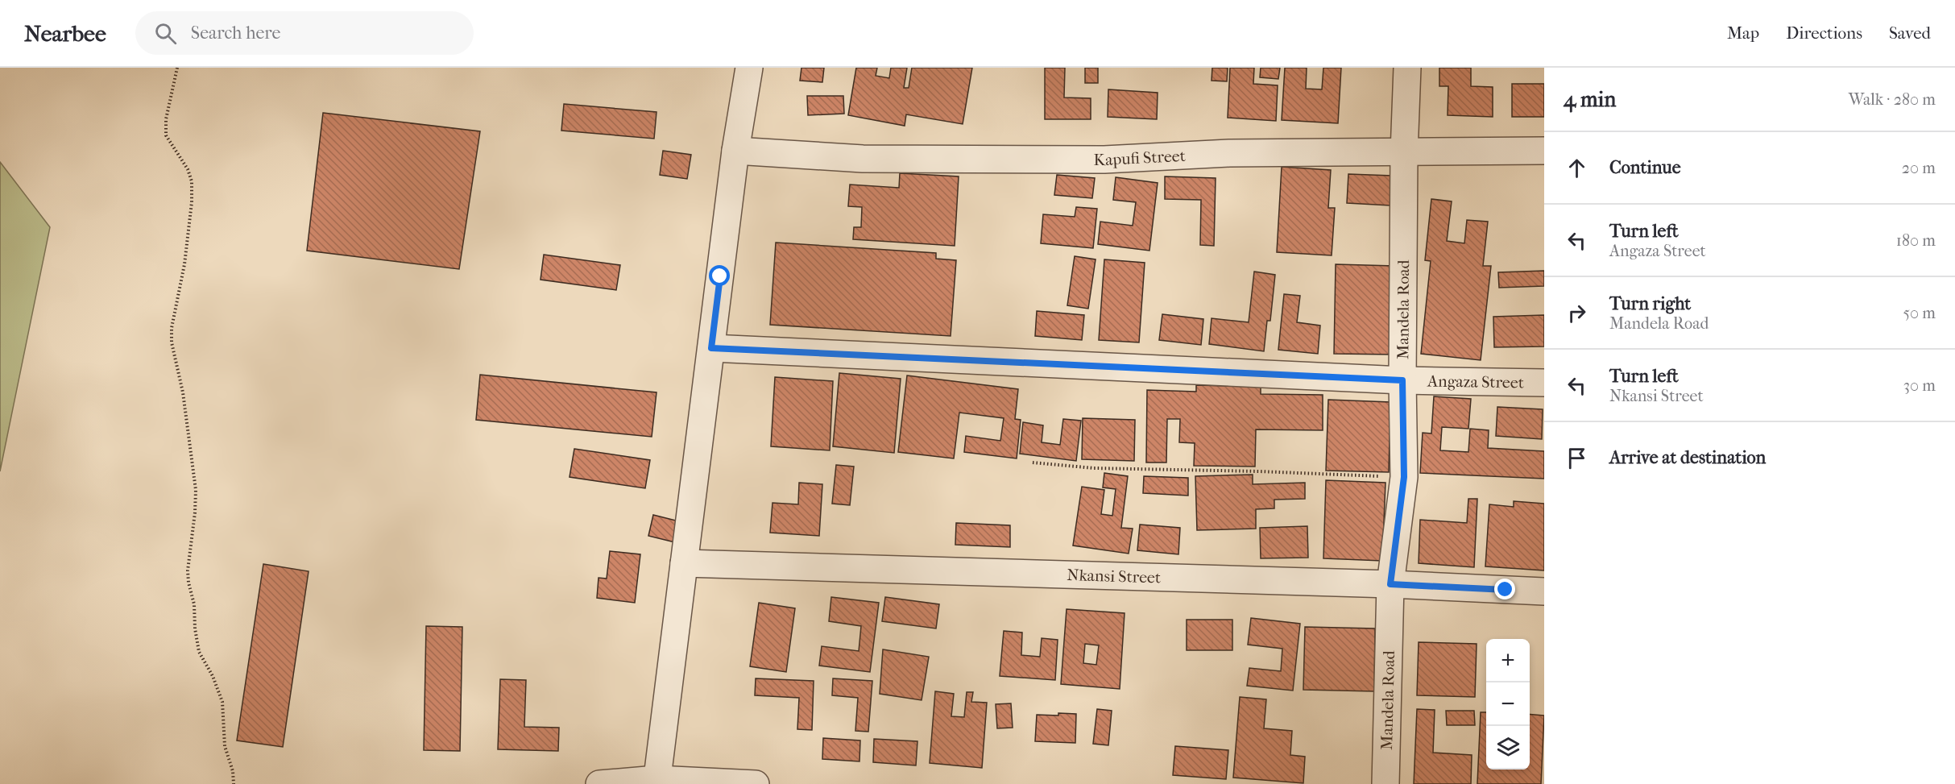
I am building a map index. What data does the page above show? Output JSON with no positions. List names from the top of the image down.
{
  "streets": {
    "street": [
      "Kapufi Street",
      "Mandela Road",
      "Angaza Street",
      "Nkansi Street"
    ]
  },
  "crossings": [
    ["Kapufi Street", "Mandela Road"],
    ["Mandela Road", "Angaza Street"],
    ["Mandela Road", "Nkansi Street"]
  ],
  "page": {
    "header": "Nearbee",
    "search": "Search here",
    "nav": ["Map", "Directions", "Saved"],
    "heading": ["4 min", "Walk · 280 m"],
    "list": [
      ["Continue", "20 m"],
      ["Turn left", "Angaza Street", "180 m"],
      ["Turn right", "Mandela Road", "50 m"],
      ["Turn left", "Nkansi Street", "30 m"],
      "Arrive at destination"
    ],
    "map_buttons": ["+", "−"]
  }
}
